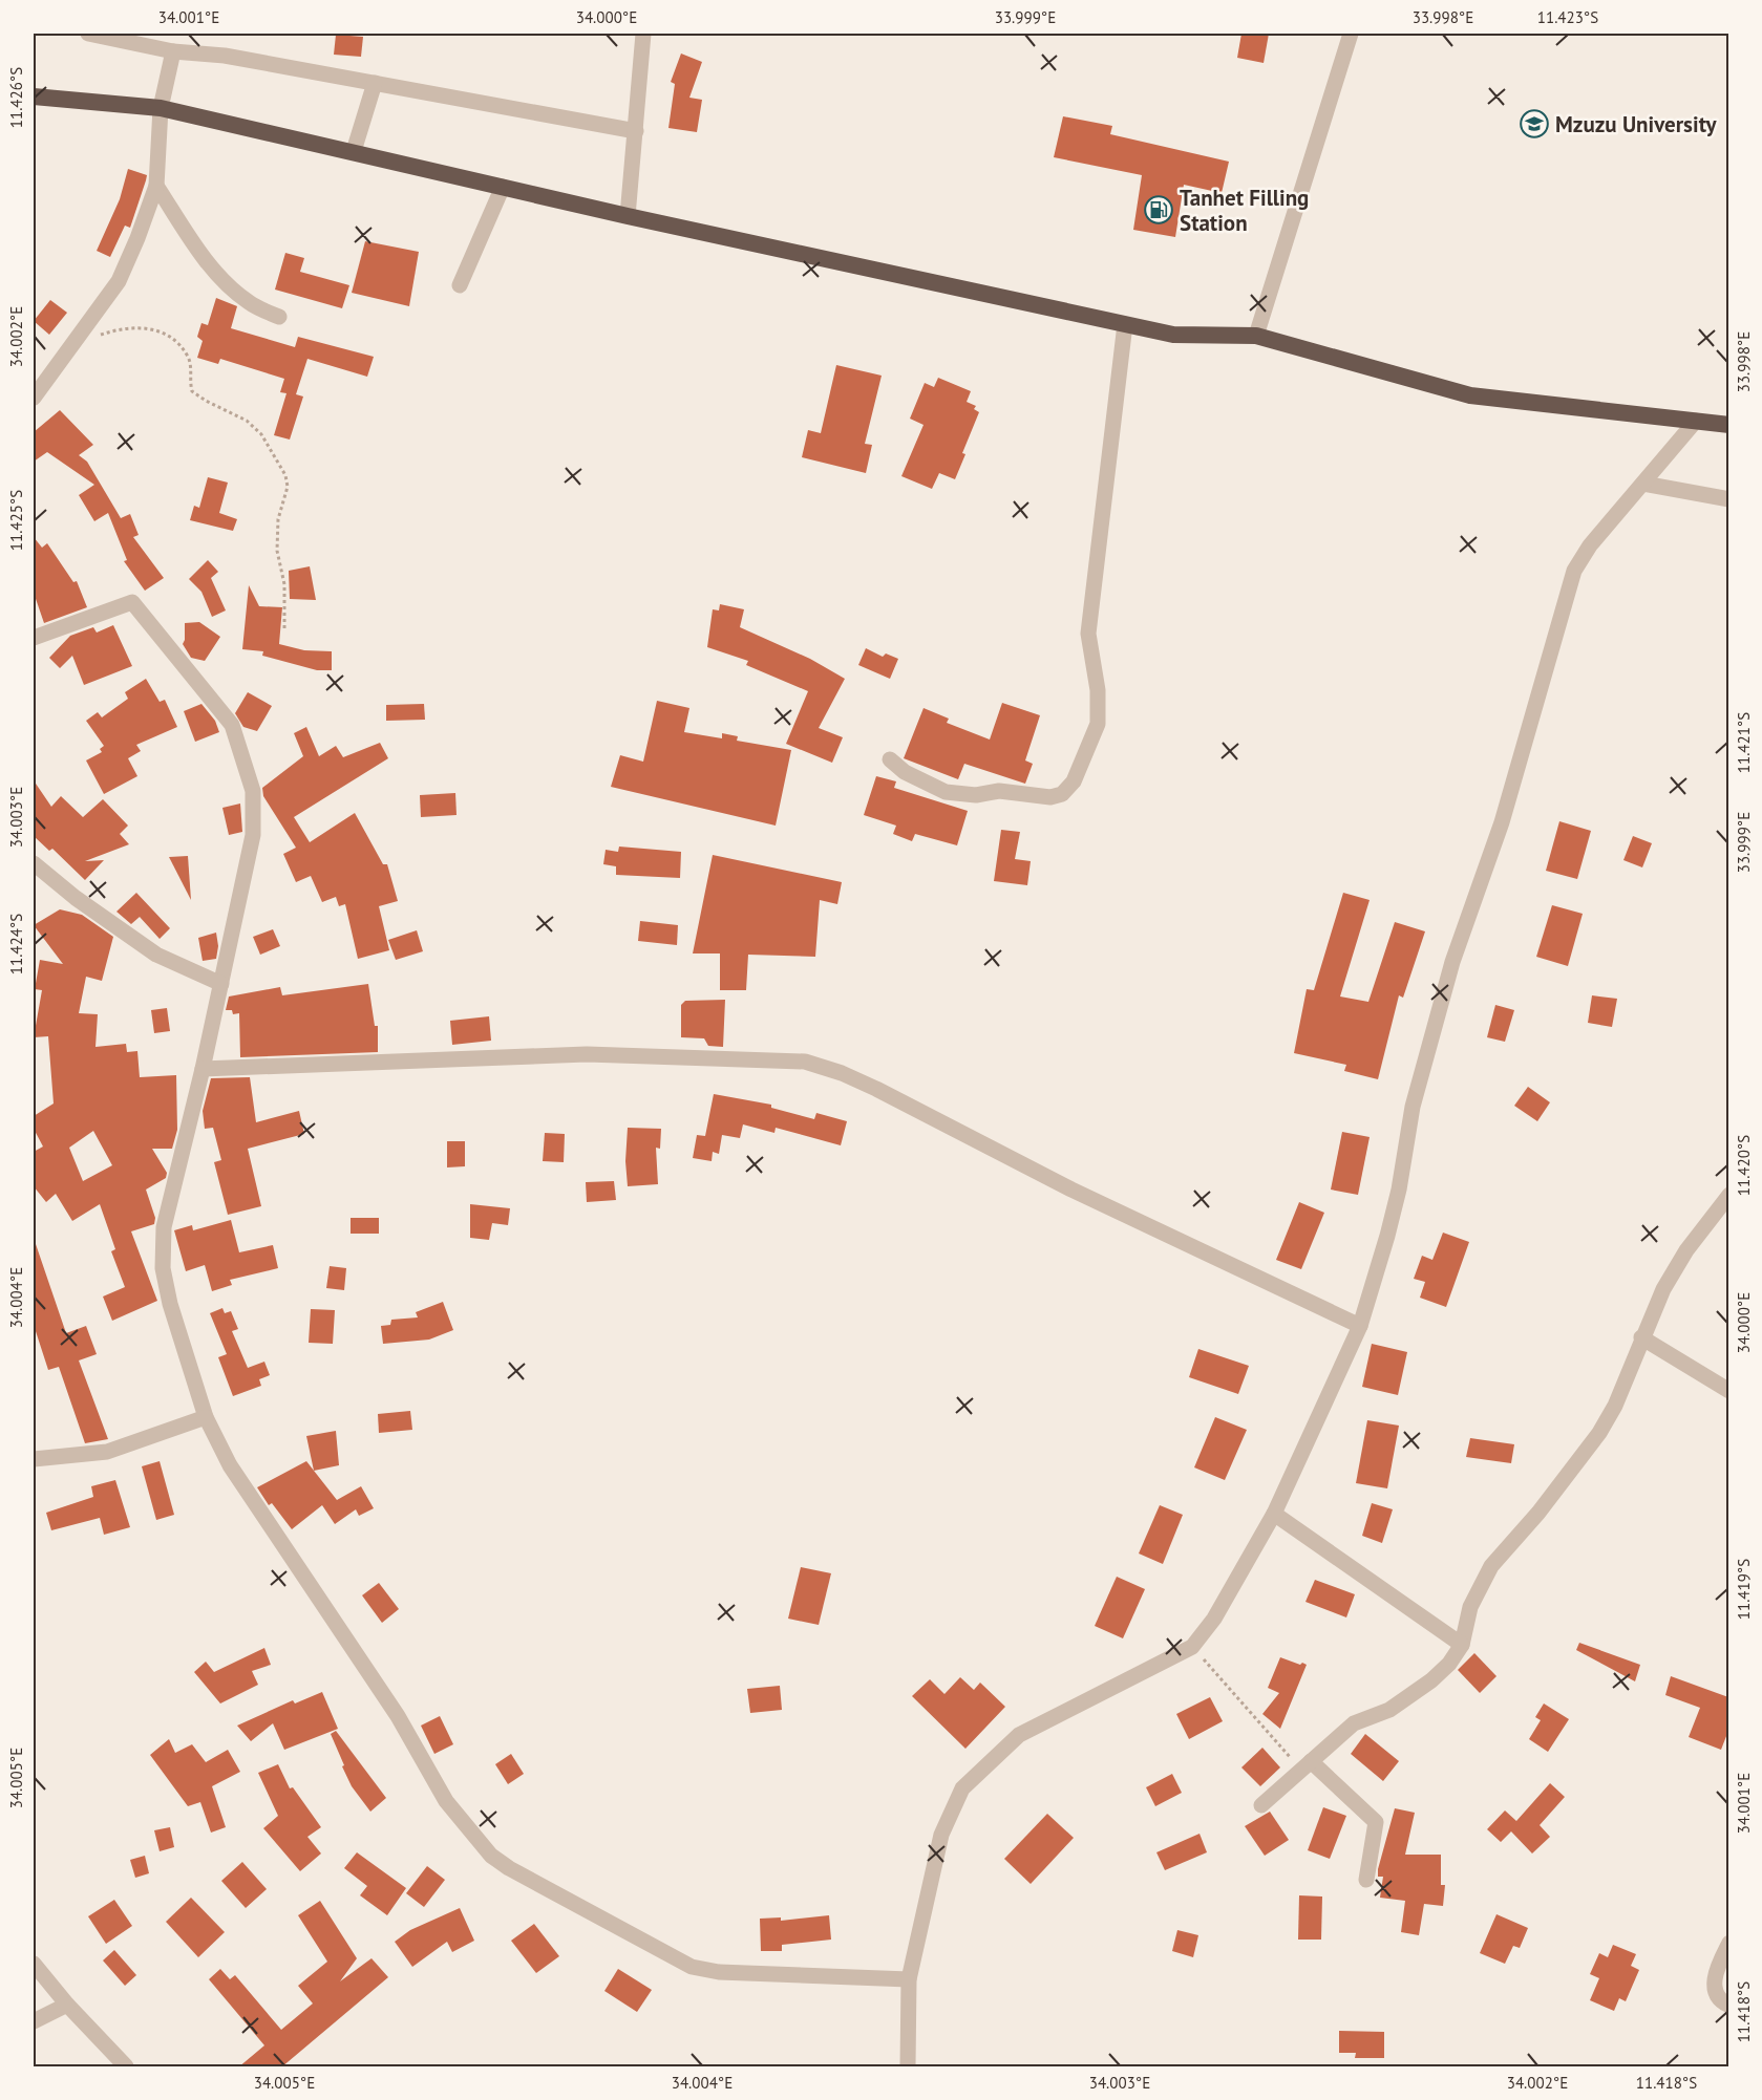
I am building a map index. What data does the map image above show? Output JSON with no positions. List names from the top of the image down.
{
  "places": {
    "school or university": ["Mzuzu University"],
    "fuel station": ["Tanhet Filling Station"]
  },
  "coordinates": [
    "34.001°E",
    "34.000°E",
    "33.999°E",
    "33.998°E",
    "11.423°S",
    "11.426°S",
    "34.002°E",
    "11.425°S",
    "11.421°S",
    "34.003°E",
    "11.424°S",
    "11.420°S",
    "34.004°E",
    "11.419°S",
    "34.005°E",
    "11.418°S"
  ]
}
